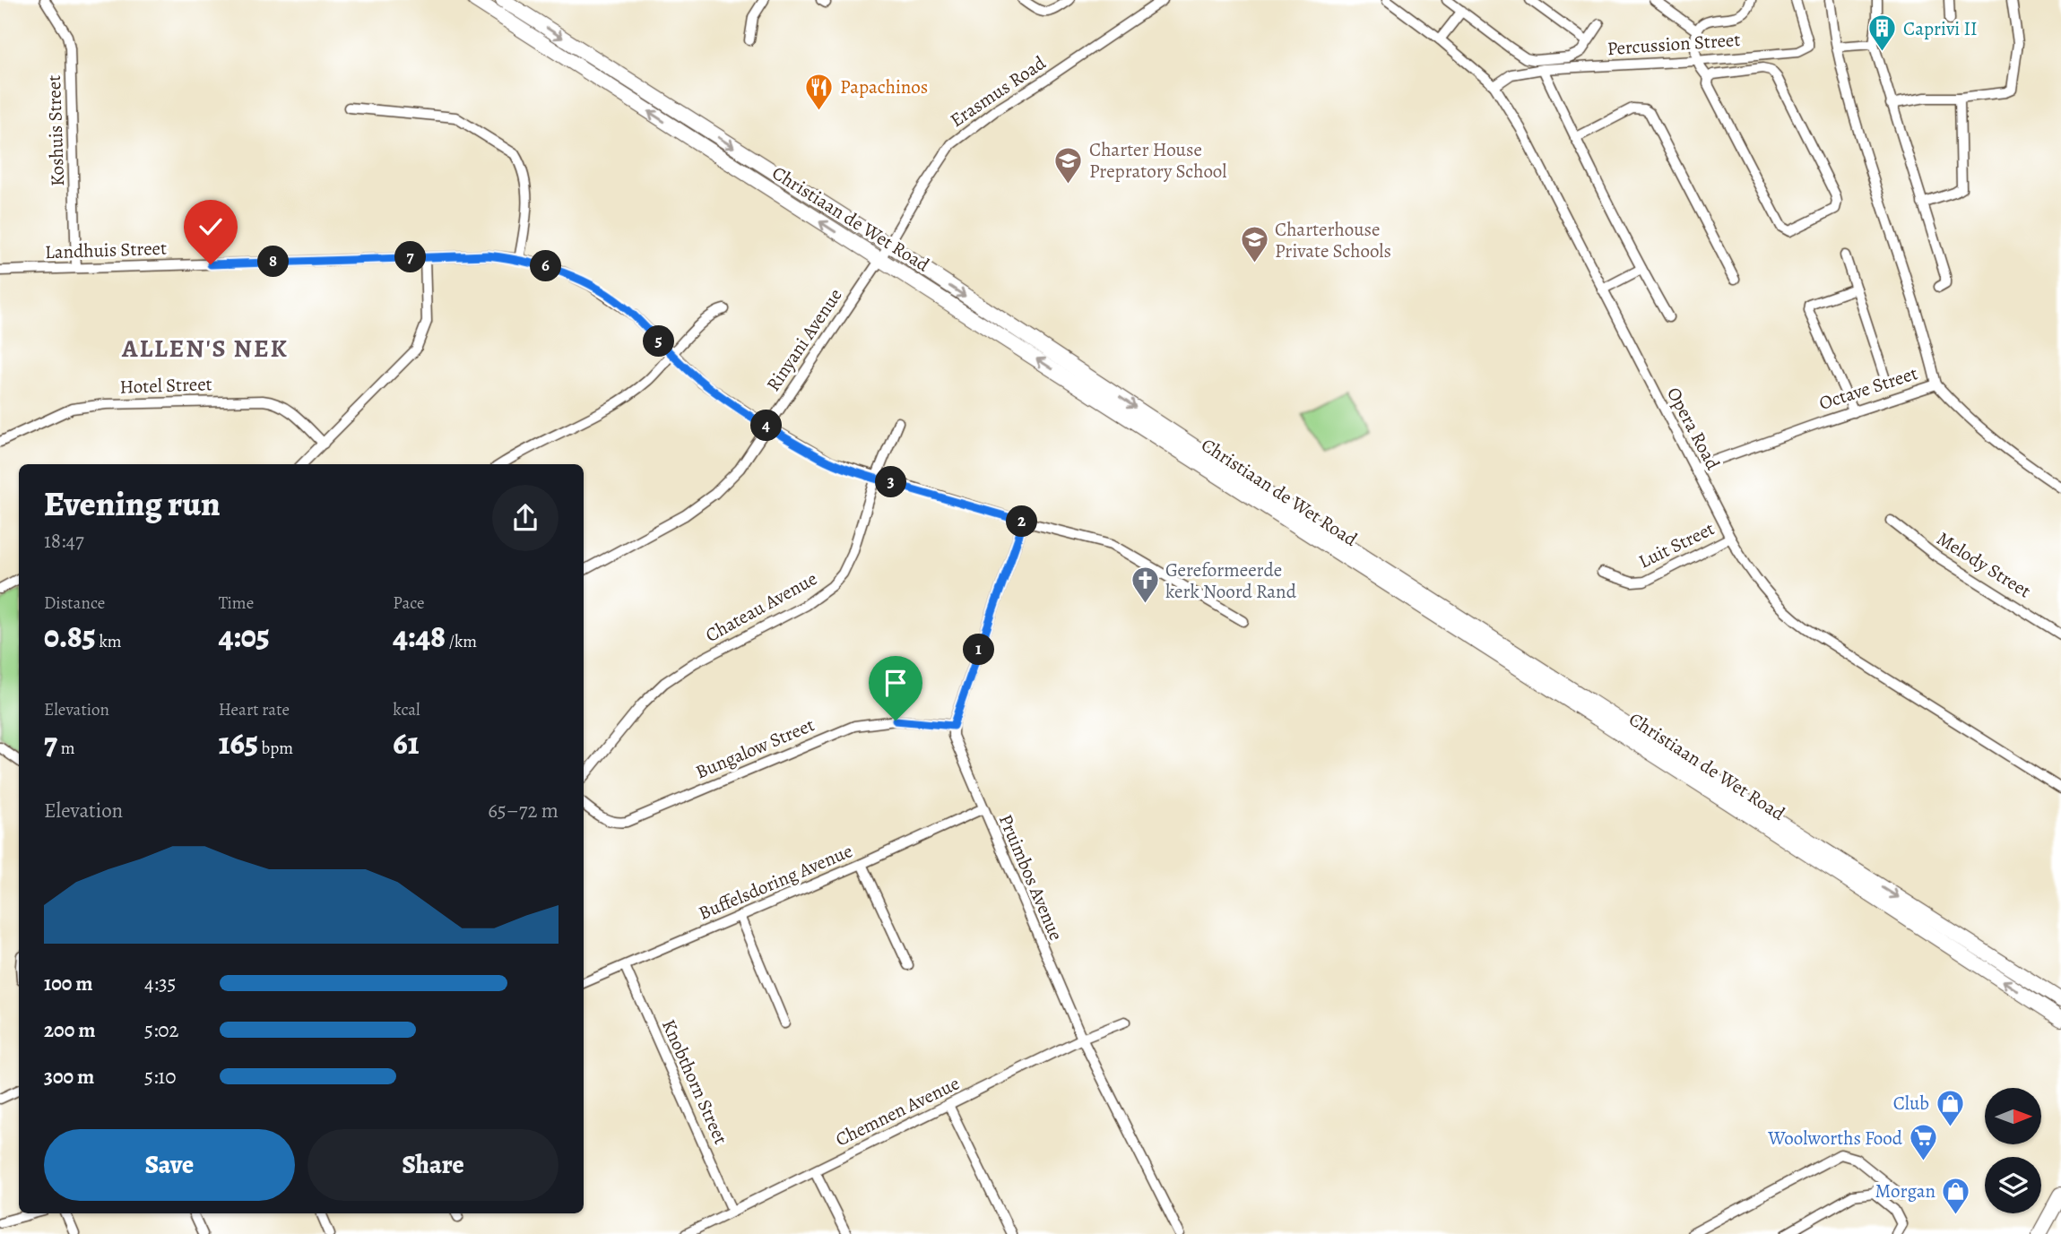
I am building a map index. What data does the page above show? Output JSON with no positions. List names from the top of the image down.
{
  "streets": {
    "main road": ["Christiaan de Wet Road"],
    "street": [
      "Percussion Street",
      "Erasmus Road",
      "Koshuis Street",
      "Landhuis Street",
      "Rinyani Avenue",
      "Hotel Street",
      "Octave Street",
      "Opera Road",
      "Luit Street",
      "Melody Street",
      "Chateau Avenue",
      "Bungalow Street",
      "Pruimbos Avenue",
      "Buffelsdoring Avenue",
      "Knobthorn Street",
      "Chemnen Avenue"
    ]
  },
  "crossings": [
    ["Percussion Street", "Opera Road"],
    ["Erasmus Road", "Christiaan de Wet Road"],
    ["Erasmus Road", "Rinyani Avenue"],
    ["Koshuis Street", "Landhuis Street"],
    ["Christiaan de Wet Road", "Rinyani Avenue"],
    ["Landhuis Street", "Rinyani Avenue"],
    ["Landhuis Street", "Chateau Avenue"],
    ["Octave Street", "Opera Road"],
    ["Opera Road", "Luit Street"],
    ["Bungalow Street", "Pruimbos Avenue"],
    ["Pruimbos Avenue", "Buffelsdoring Avenue"],
    ["Pruimbos Avenue", "Chemnen Avenue"],
    ["Buffelsdoring Avenue", "Knobthorn Street"],
    ["Knobthorn Street", "Chemnen Avenue"]
  ],
  "districts": ["ALLEN'S NEK"],
  "places": {
    "building": ["Caprivi II"],
    "restaurant": ["Papachinos"],
    "school or university": ["Charter House Prepratory School", "Charterhouse Private Schools"],
    "church": ["Gereformeerde kerk Noord Rand"],
    "shop": ["Club", "Morgan"],
    "supermarket": ["Woolworths Food"]
  },
  "north": "right",
  "page": {
    "pins": [
      "7",
      "8",
      "6",
      "5",
      "4",
      "3",
      "2",
      "1"
    ],
    "heading": ["Evening run", "18:47"],
    "stats": [
      ["Distance", "0.85 km"],
      ["Time", "4:05"],
      ["Pace", "4:48 /km"],
      ["Elevation", "7 m"],
      ["Heart rate", "165 bpm"],
      ["kcal", "61"]
    ],
    "chart": ["Elevation", "65–72 m"],
    "list": [
      {
        "name": "100 m",
        "note": "4:35"
      },
      {
        "name": "200 m",
        "note": "5:02"
      },
      {
        "name": "300 m",
        "note": "5:10"
      }
    ],
    "buttons": ["Save", "Share"]
  }
}
